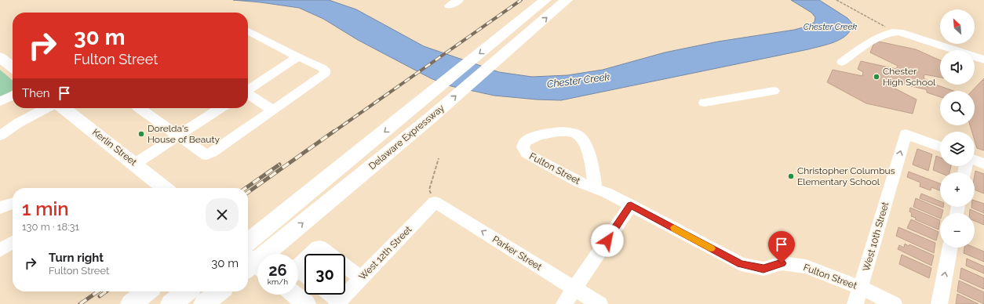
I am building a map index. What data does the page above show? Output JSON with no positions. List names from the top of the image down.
{
  "streets": {
    "highway": ["Delaware Expressway"],
    "main road": ["Kerlin Street"],
    "street": [
      "Fulton Street",
      "West 10th Street",
      "West 12th Street",
      "Parker Street"
    ]
  },
  "crossings": [
    ["Fulton Street", "West 10th Street"],
    ["West 12th Street", "Parker Street"]
  ],
  "one_way": ["West 10th Street", "Parker Street"],
  "water": ["Chester Creek"],
  "places": ["Chester High School", "Dorelda's House of Beauty", "Christopher Columbus Elementary School"],
  "north": "top left",
  "page": {
    "map_buttons": ["+", "−"],
    "turn": ["30 m", "Fulton Street"],
    "then": "Then",
    "heading": ["1 min", "130 m · 18:31"],
    "list": [
      {
        "name": "Turn right",
        "note": "Fulton Street",
        "value": "30 m"
      }
    ],
    "speed": "26 km/h",
    "limit": "30"
  }
}
